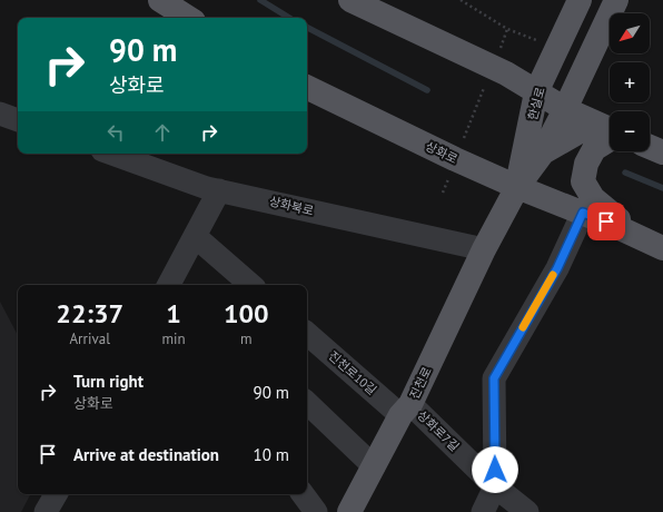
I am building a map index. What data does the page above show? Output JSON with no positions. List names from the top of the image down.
{
  "streets": {
    "main road": ["한실로", "상화로", "진천로"],
    "street": ["상화북로", "진천로10길", "상화로7길"]
  },
  "crossings": [
    ["한실로", "상화로"],
    ["한실로", "진천로"],
    ["상화로", "진천로"],
    ["상화북로", "진천로"],
    ["진천로10길", "진천로"],
    ["진천로10길", "상화로7길"],
    ["진천로", "상화로7길"]
  ],
  "north": "bottom left",
  "page": {
    "map_buttons": ["+", "−"],
    "turn": ["90 m", "상화로"],
    "eta": [
      "22:37",
      "Arrival",
      "1",
      "min",
      "100",
      "m"
    ],
    "list": [
      {
        "name": "Turn right",
        "note": "상화로",
        "value": "90 m"
      },
      {
        "name": "Arrive at destination",
        "value": "10 m"
      }
    ]
  }
}
